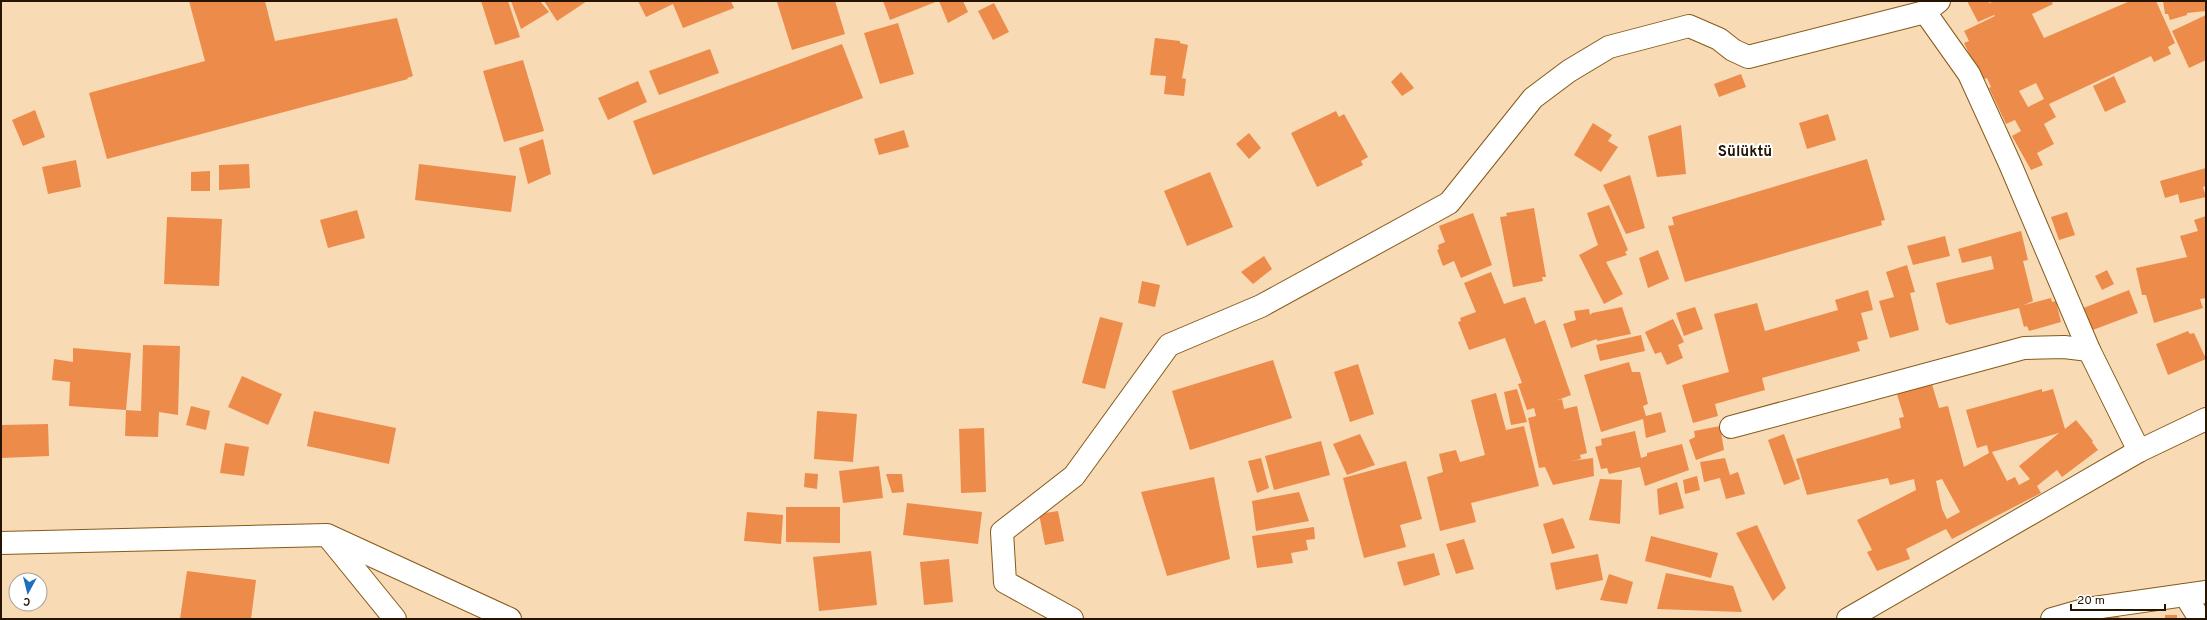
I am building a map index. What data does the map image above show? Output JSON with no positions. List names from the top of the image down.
{
  "districts": ["Sülüktü"],
  "scale_bar": "20 m",
  "north": "bottom"
}
